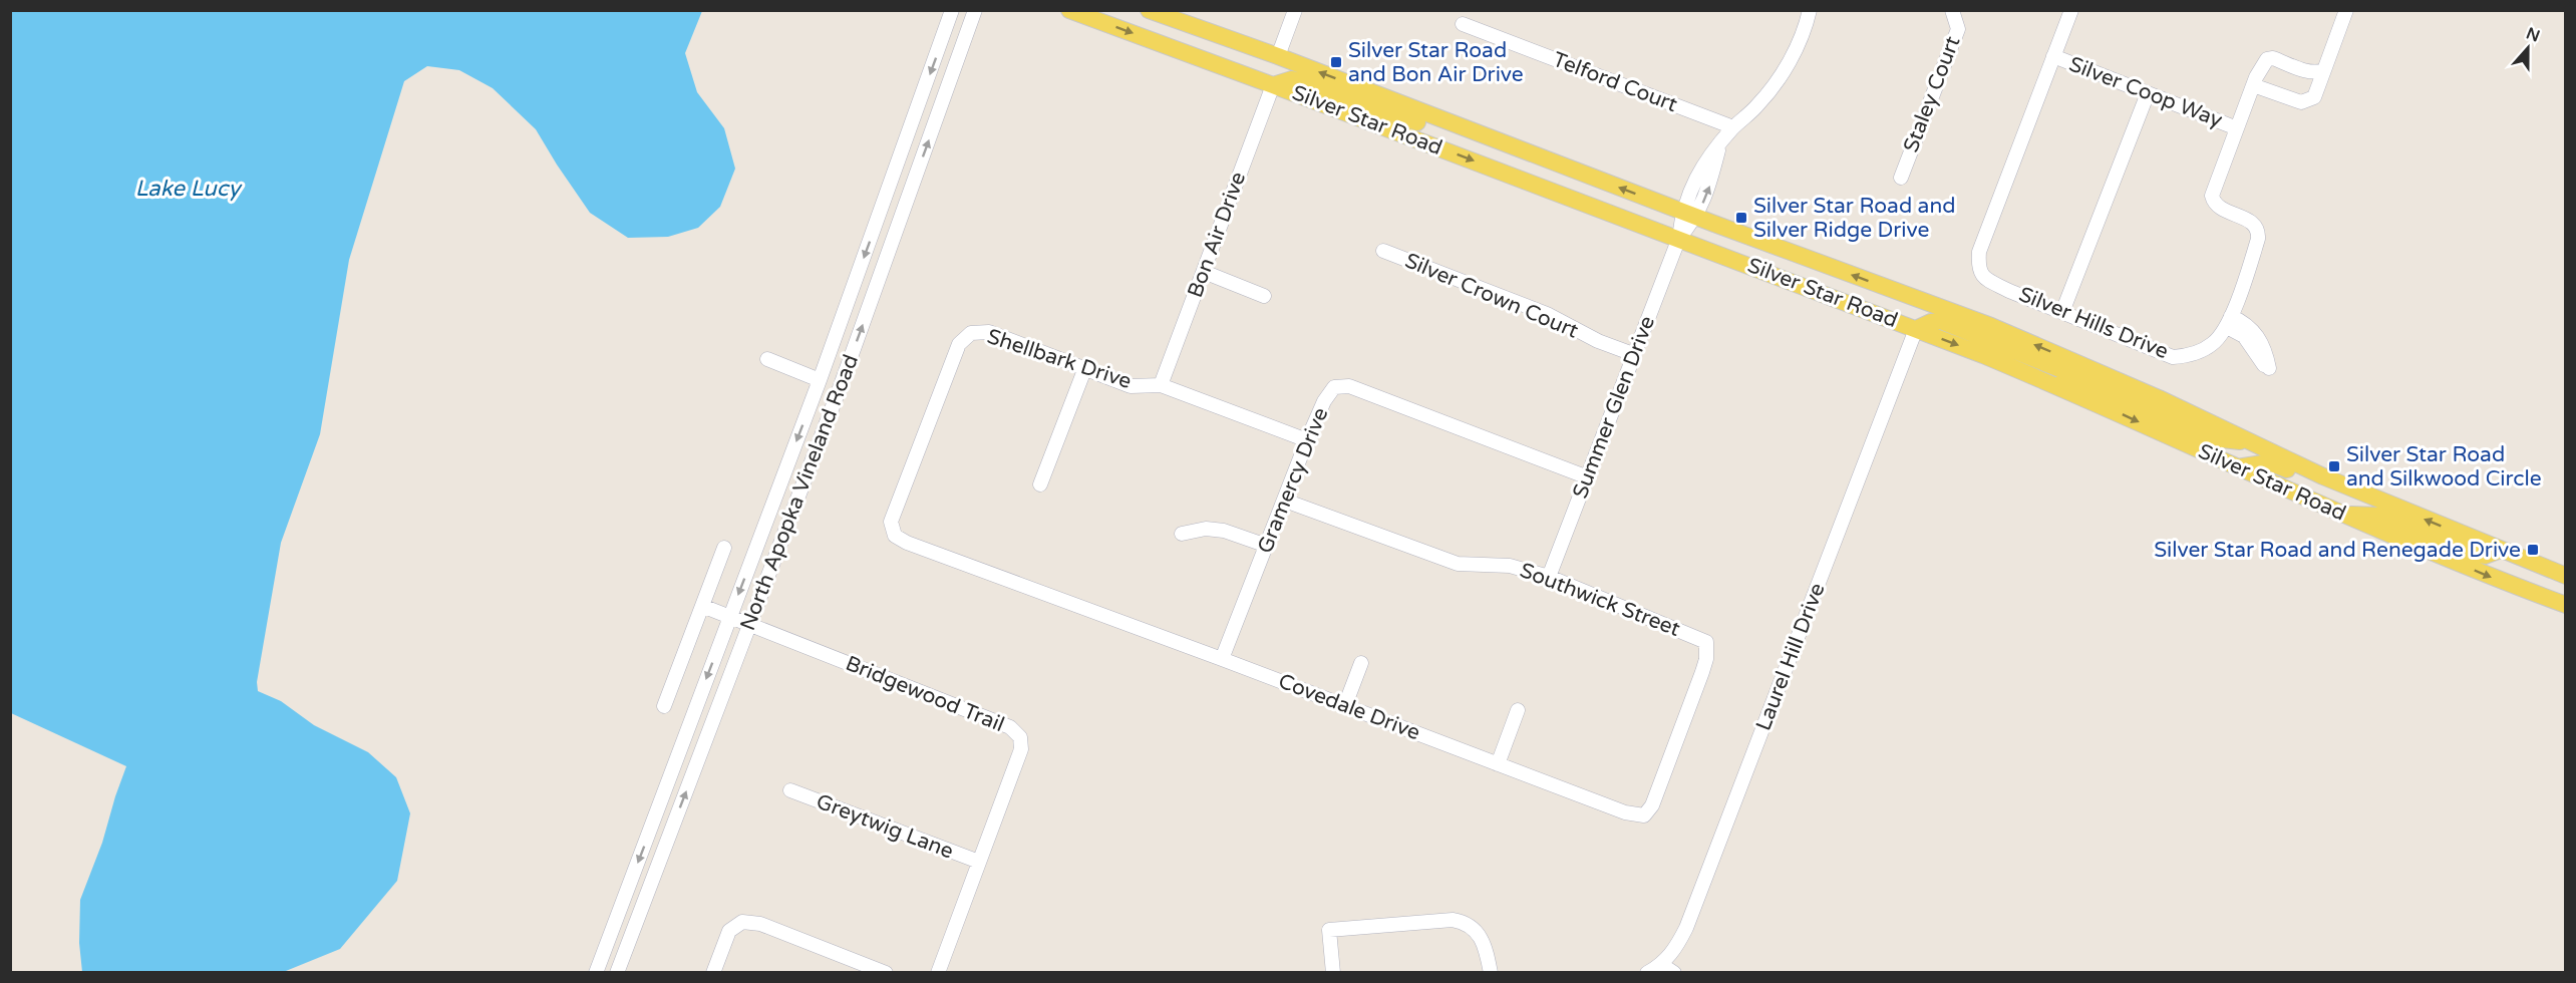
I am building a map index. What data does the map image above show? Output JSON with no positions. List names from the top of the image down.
{
  "streets": {
    "main road": ["Silver Star Road"],
    "street": [
      "Telford Court",
      "Silver Coop Way",
      "Staley Court",
      "Bon Air Drive",
      "Silver Crown Court",
      "Silver Hills Drive",
      "Shellbark Drive",
      "Summer Glen Drive",
      "Gramercy Drive",
      "North Apopka Vineland Road",
      "Southwick Street",
      "Laurel Hill Drive",
      "Bridgewood Trail",
      "Covedale Drive",
      "Greytwig Lane"
    ]
  },
  "crossings": [
    ["Telford Court", "Summer Glen Drive"],
    ["Silver Coop Way", "Silver Hills Drive"],
    ["Silver Star Road", "Bon Air Drive"],
    ["Silver Star Road", "Summer Glen Drive"],
    ["Silver Star Road", "Laurel Hill Drive"],
    ["Bon Air Drive", "Shellbark Drive"],
    ["Silver Crown Court", "Summer Glen Drive"],
    ["Shellbark Drive", "Gramercy Drive"],
    ["Shellbark Drive", "Covedale Drive"],
    ["Summer Glen Drive", "Gramercy Drive"],
    ["Summer Glen Drive", "Southwick Street"],
    ["Gramercy Drive", "Southwick Street"],
    ["Gramercy Drive", "Covedale Drive"],
    ["North Apopka Vineland Road", "Bridgewood Trail"],
    ["Southwick Street", "Covedale Drive"],
    ["Bridgewood Trail", "Greytwig Lane"]
  ],
  "water": ["Lake Lucy"],
  "places": {
    "transit": [
      "Silver Star Road and Bon Air Drive",
      "Silver Star Road and Silver Ridge Drive",
      "Silver Star Road and Silkwood Circle",
      "Silver Star Road and Renegade Drive"
    ]
  },
  "north": "top"
}
